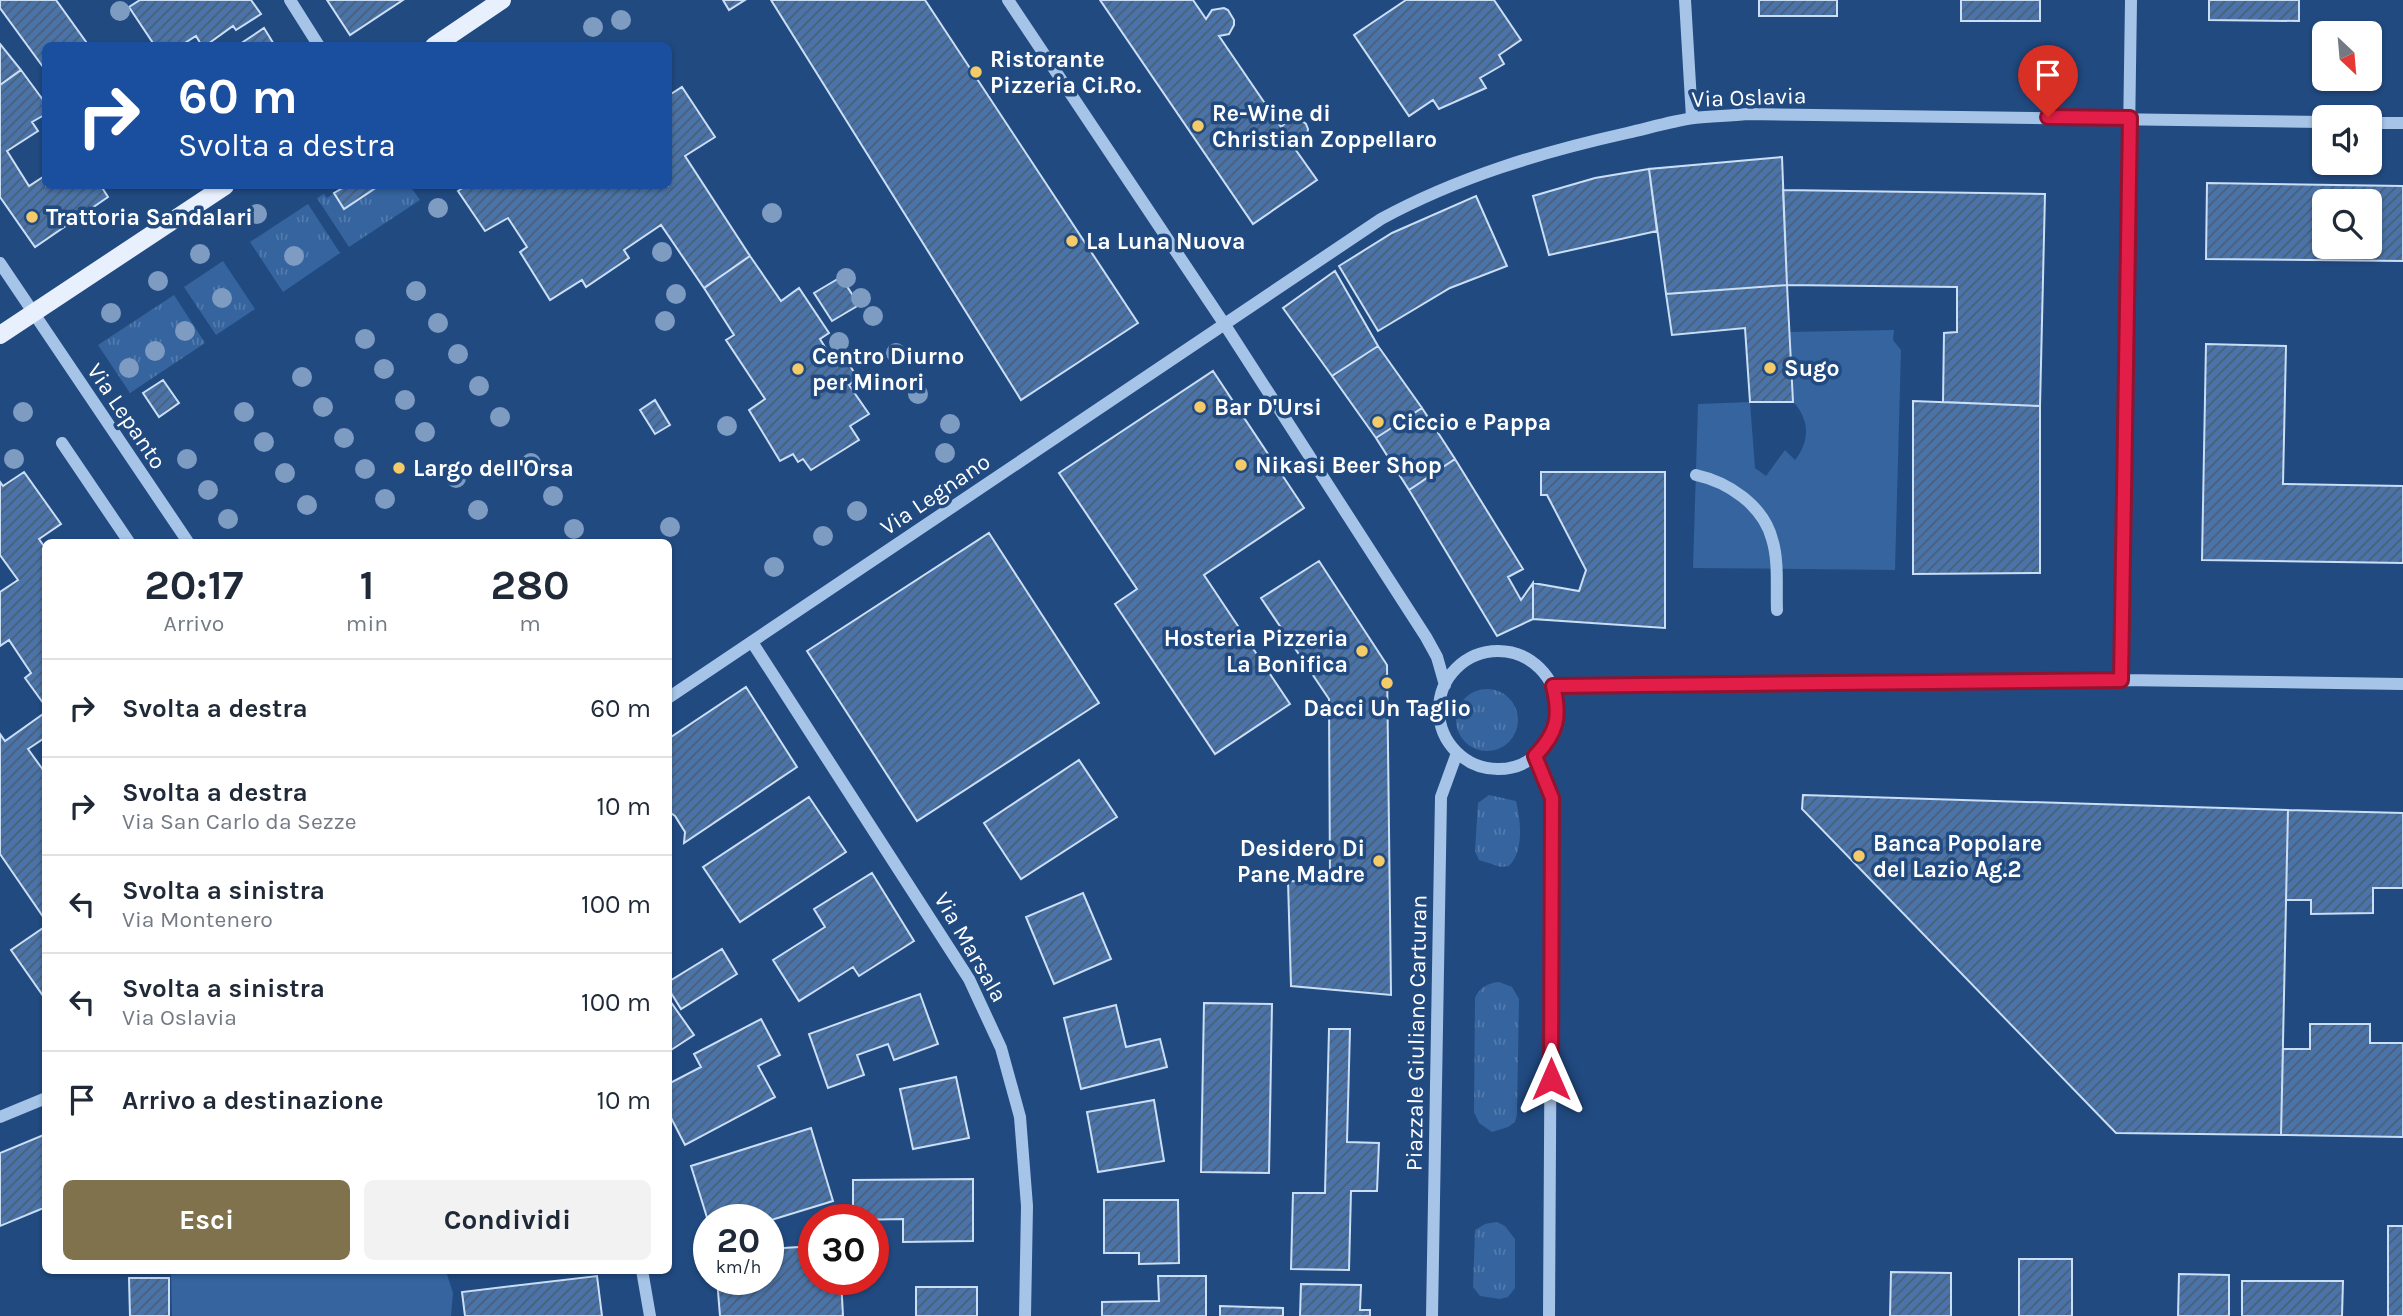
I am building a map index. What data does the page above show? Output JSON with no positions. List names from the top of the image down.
{
  "streets": {
    "street": [
      "Via Oslavia",
      "Via Lepanto",
      "Via Legnano",
      "Via Marsala",
      "Piazzale Giuliano Carturan"
    ]
  },
  "crossings": [
    ["Via Oslavia", "Via Legnano"],
    ["Via Legnano", "Via Marsala"]
  ],
  "places": [
    "Ristorante Pizzeria Ci.Ro.",
    "Re-Wine di Christian Zoppellaro",
    "Trattoria Sandalari",
    "La Luna Nuova",
    "Sugo",
    "Centro Diurno per Minori",
    "Bar D'Ursi",
    "Ciccio e Pappa",
    "Nikasi Beer Shop",
    "Largo dell'Orsa",
    "Hosteria Pizzeria La Bonifica",
    "Dacci Un Taglio",
    "Banca Popolare del Lazio Ag.2",
    "Desidero Di Pane Madre"
  ],
  "north": "bottom right",
  "page": {
    "turn": ["60 m", "Svolta a destra"],
    "eta": [
      "20:17",
      "Arrivo",
      "1",
      "min",
      "280",
      "m"
    ],
    "list": [
      {
        "name": "Svolta a destra",
        "value": "60 m"
      },
      {
        "name": "Svolta a destra",
        "note": "Via San Carlo da Sezze",
        "value": "10 m"
      },
      {
        "name": "Svolta a sinistra",
        "note": "Via Montenero",
        "value": "100 m"
      },
      {
        "name": "Svolta a sinistra",
        "note": "Via Oslavia",
        "value": "100 m"
      },
      {
        "name": "Arrivo a destinazione",
        "value": "10 m"
      }
    ],
    "buttons": ["Esci", "Condividi"],
    "speed": "20 km/h",
    "limit": "30"
  }
}
